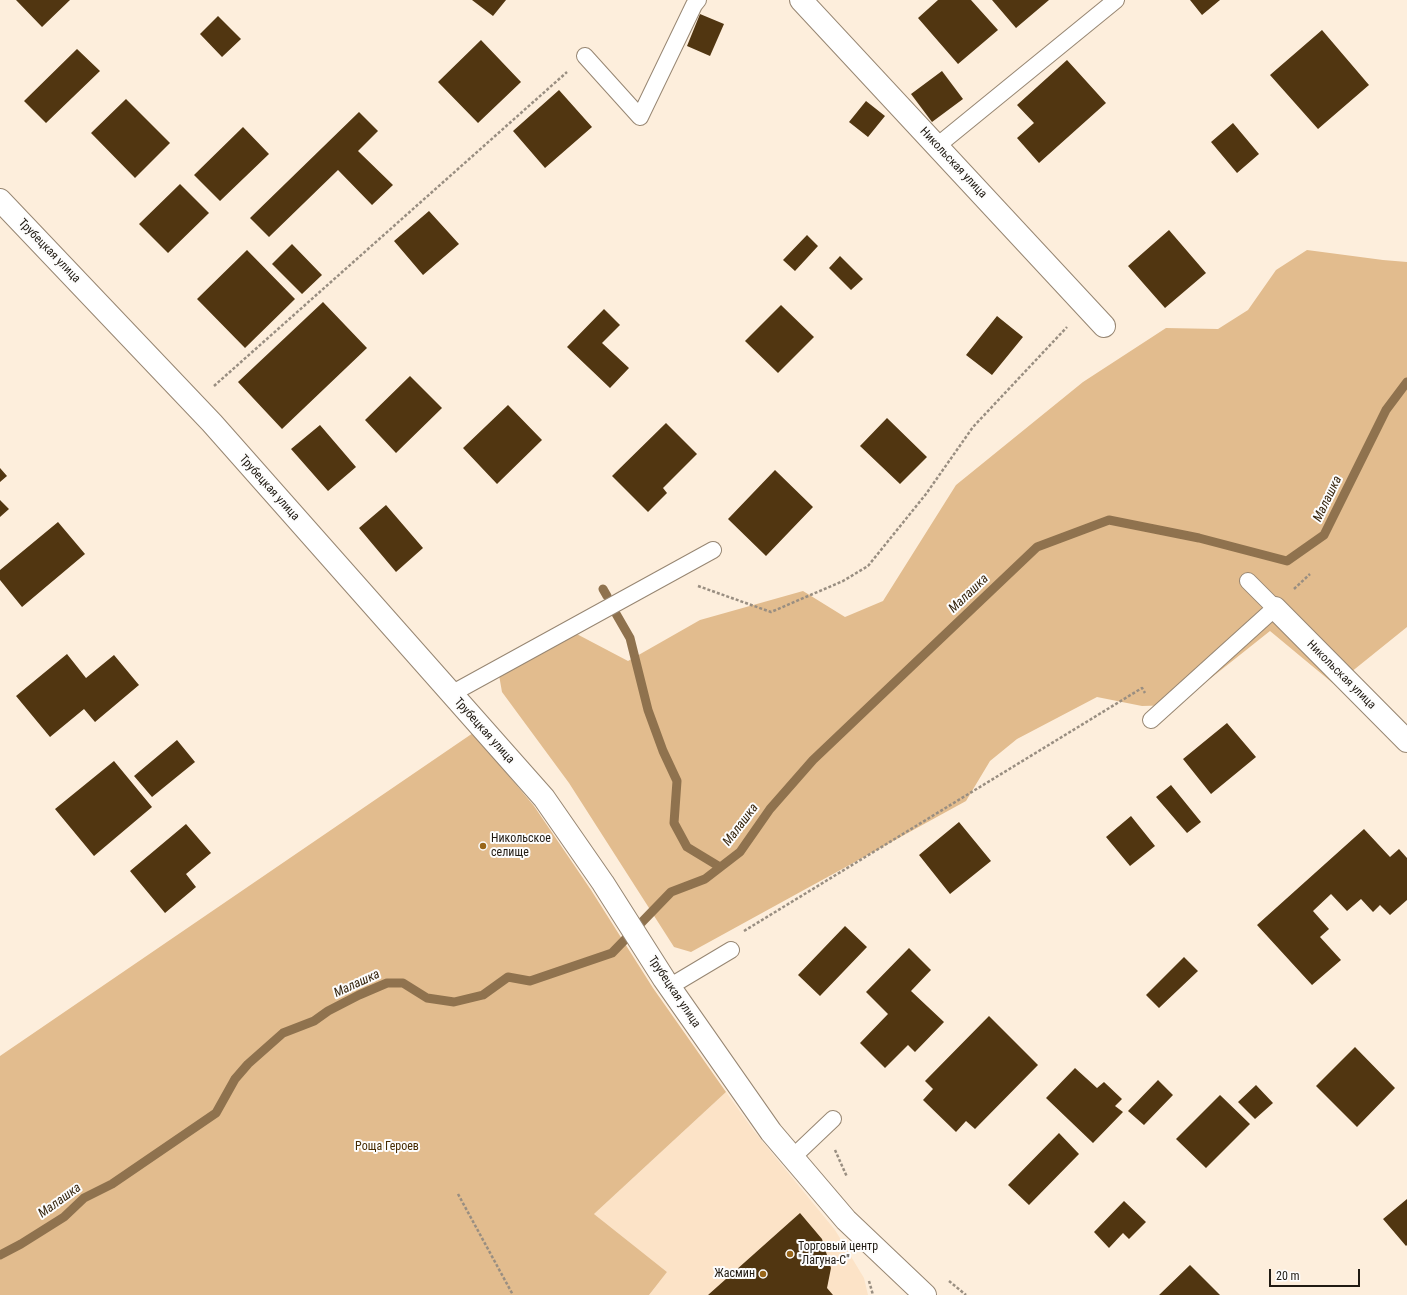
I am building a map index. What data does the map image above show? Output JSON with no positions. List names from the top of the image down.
{
  "streets": {
    "main road": ["Никольская улица", "Трубецкая улица"]
  },
  "water": ["Малашка"],
  "parks": ["Роща Героев"],
  "places": ["Никольское селище", "Торговый центр \"Лагуна-С\"", "Жасмин"],
  "scale_bar": "20 m"
}
